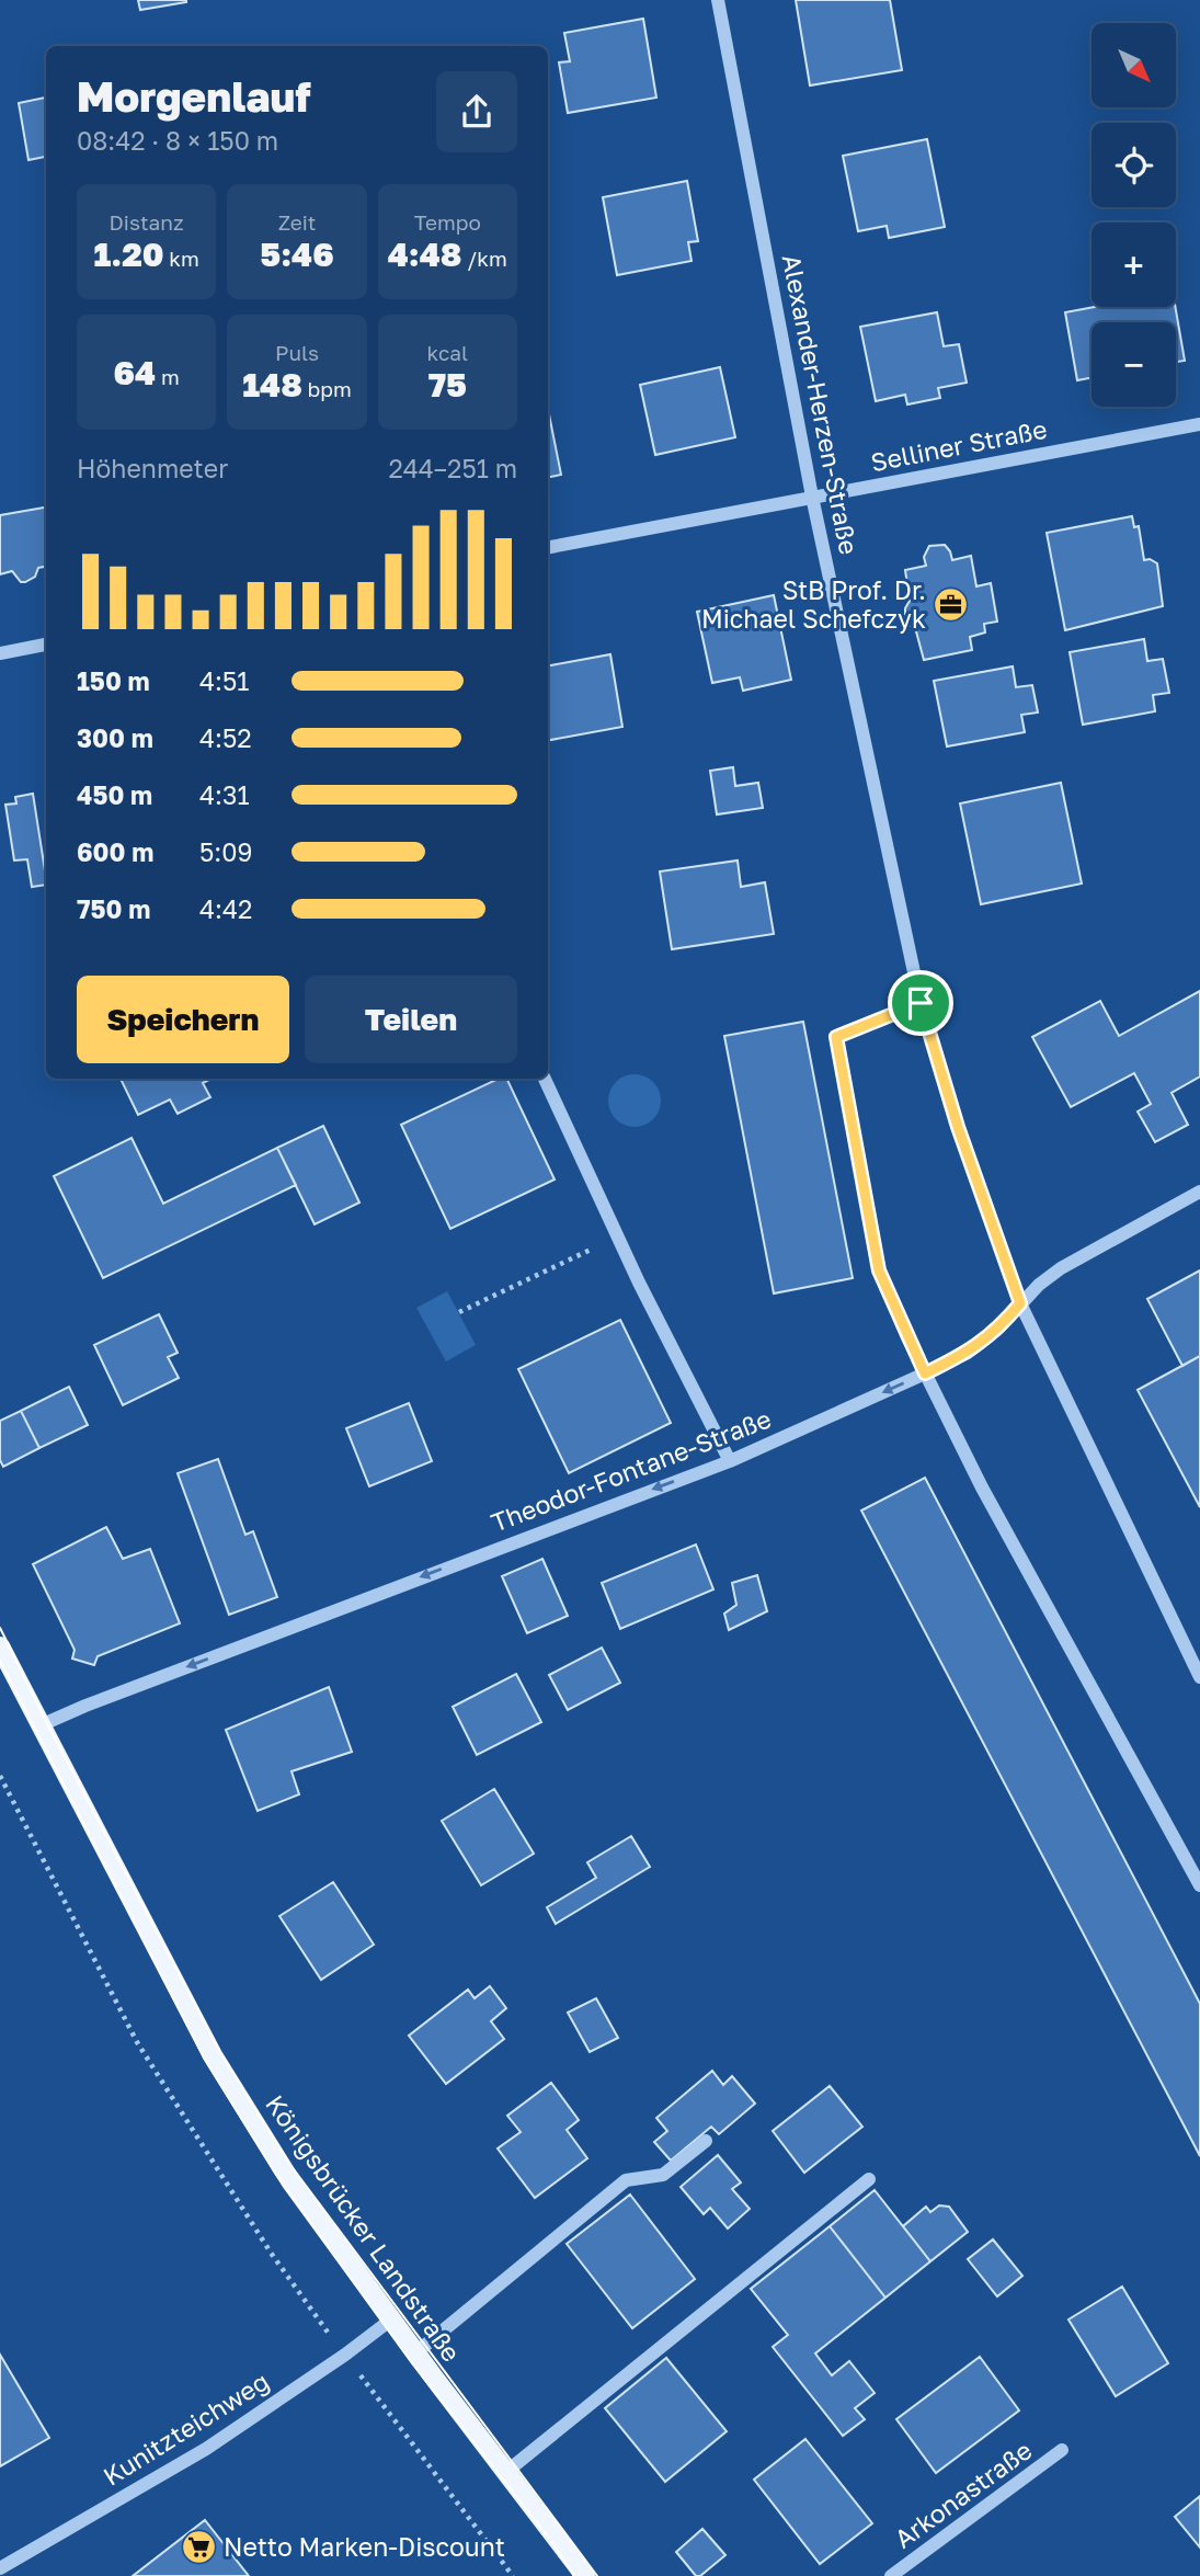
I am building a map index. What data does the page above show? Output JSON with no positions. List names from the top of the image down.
{
  "streets": {
    "main road": ["Königsbrücker Landstraße"],
    "street": [
      "Alexander-Herzen-Straße",
      "Selliner Straße",
      "Theodor-Fontane-Straße",
      "Kunitzteichweg",
      "Arkonastraße"
    ]
  },
  "crossings": [
    ["Alexander-Herzen-Straße", "Selliner Straße"],
    ["Alexander-Herzen-Straße", "Theodor-Fontane-Straße"],
    ["Theodor-Fontane-Straße", "Königsbrücker Landstraße"],
    ["Königsbrücker Landstraße", "Kunitzteichweg"]
  ],
  "one_way": ["Theodor-Fontane-Straße"],
  "places": {
    "office": ["StB Prof. Dr. Michael Schefczyk"],
    "supermarket": ["Netto Marken-Discount"]
  },
  "north": "bottom right",
  "page": {
    "map_buttons": ["+", "−"],
    "heading": ["Morgenlauf", "08:42 · 8 × 150 m"],
    "stats": [
      ["Distanz", "1.20 km"],
      ["Zeit", "5:46"],
      ["Tempo", "4:48 /km"],
      ["64 m"],
      ["Puls", "148 bpm"],
      ["kcal", "75"]
    ],
    "chart": ["Höhenmeter", "244–251 m"],
    "list": [
      {
        "name": "150 m",
        "note": "4:51"
      },
      {
        "name": "300 m",
        "note": "4:52"
      },
      {
        "name": "450 m",
        "note": "4:31"
      },
      {
        "name": "600 m",
        "note": "5:09"
      },
      {
        "name": "750 m",
        "note": "4:42"
      }
    ],
    "buttons": ["Speichern", "Teilen"]
  }
}
